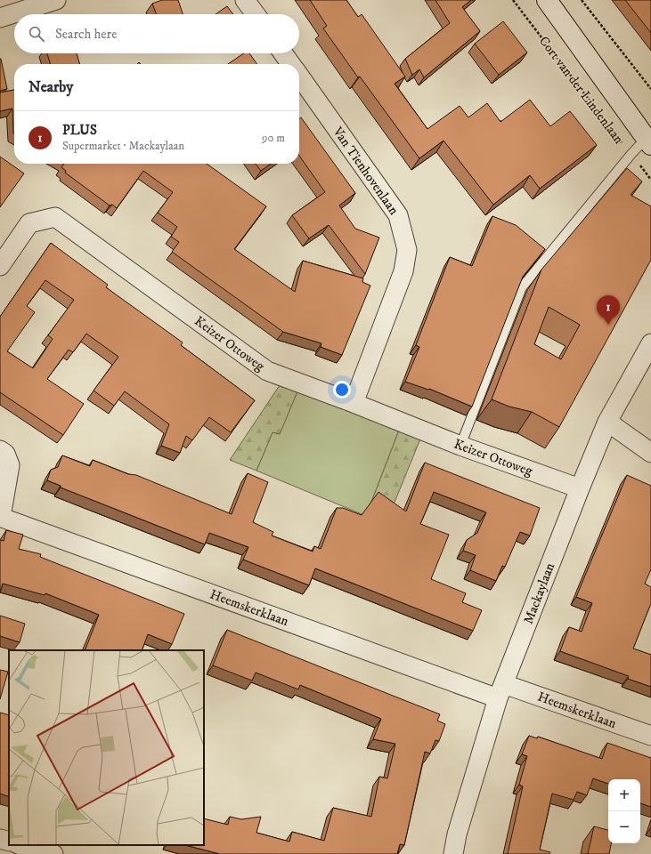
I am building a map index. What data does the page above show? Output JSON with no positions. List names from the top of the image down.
{
  "streets": {
    "main road": ["Cort van der Lindenlaan"],
    "street": [
      "Van Tienhovenlaan",
      "Keizer Ottoweg",
      "Mackaylaan",
      "Heemskerklaan"
    ]
  },
  "crossings": [
    ["Van Tienhovenlaan", "Keizer Ottoweg"],
    ["Keizer Ottoweg", "Mackaylaan"],
    ["Mackaylaan", "Heemskerklaan"]
  ],
  "page": {
    "search": "Search here",
    "heading": "Nearby",
    "list": [
      {
        "mark": "1",
        "name": "PLUS",
        "note": "Supermarket · Mackaylaan",
        "value": "90 m"
      }
    ],
    "pins": "1",
    "map_buttons": ["+", "−"]
  }
}
